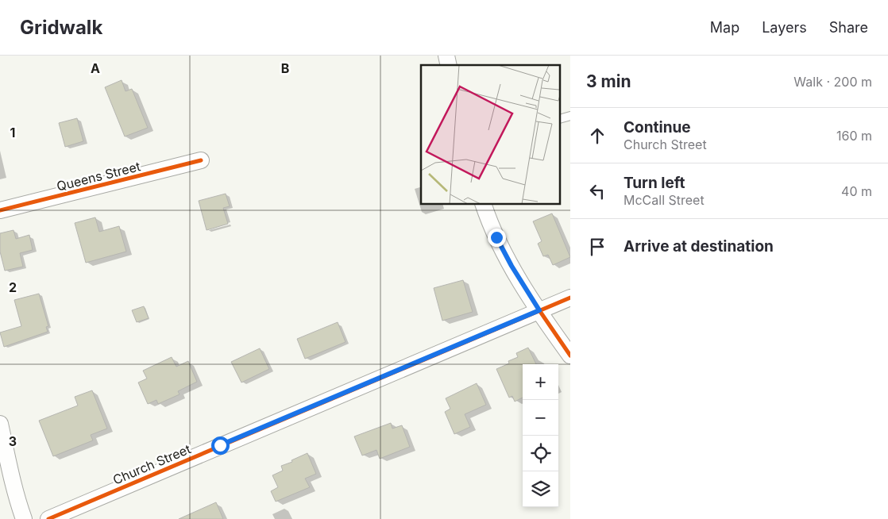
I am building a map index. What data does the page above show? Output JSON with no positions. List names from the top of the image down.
{
  "streets": {
    "street": ["Queens Street", "Church Street"]
  },
  "page": {
    "header": "Gridwalk",
    "nav": ["Map", "Layers", "Share"],
    "heading": ["3 min", "Walk · 200 m"],
    "list": [
      ["Continue", "Church Street", "160 m"],
      ["Turn left", "McCall Street", "40 m"],
      "Arrive at destination"
    ],
    "map_buttons": ["+", "−"]
  },
  "grid": {
    "columns": ["A", "B"],
    "rows": ["1", "2", "3"]
  }
}
